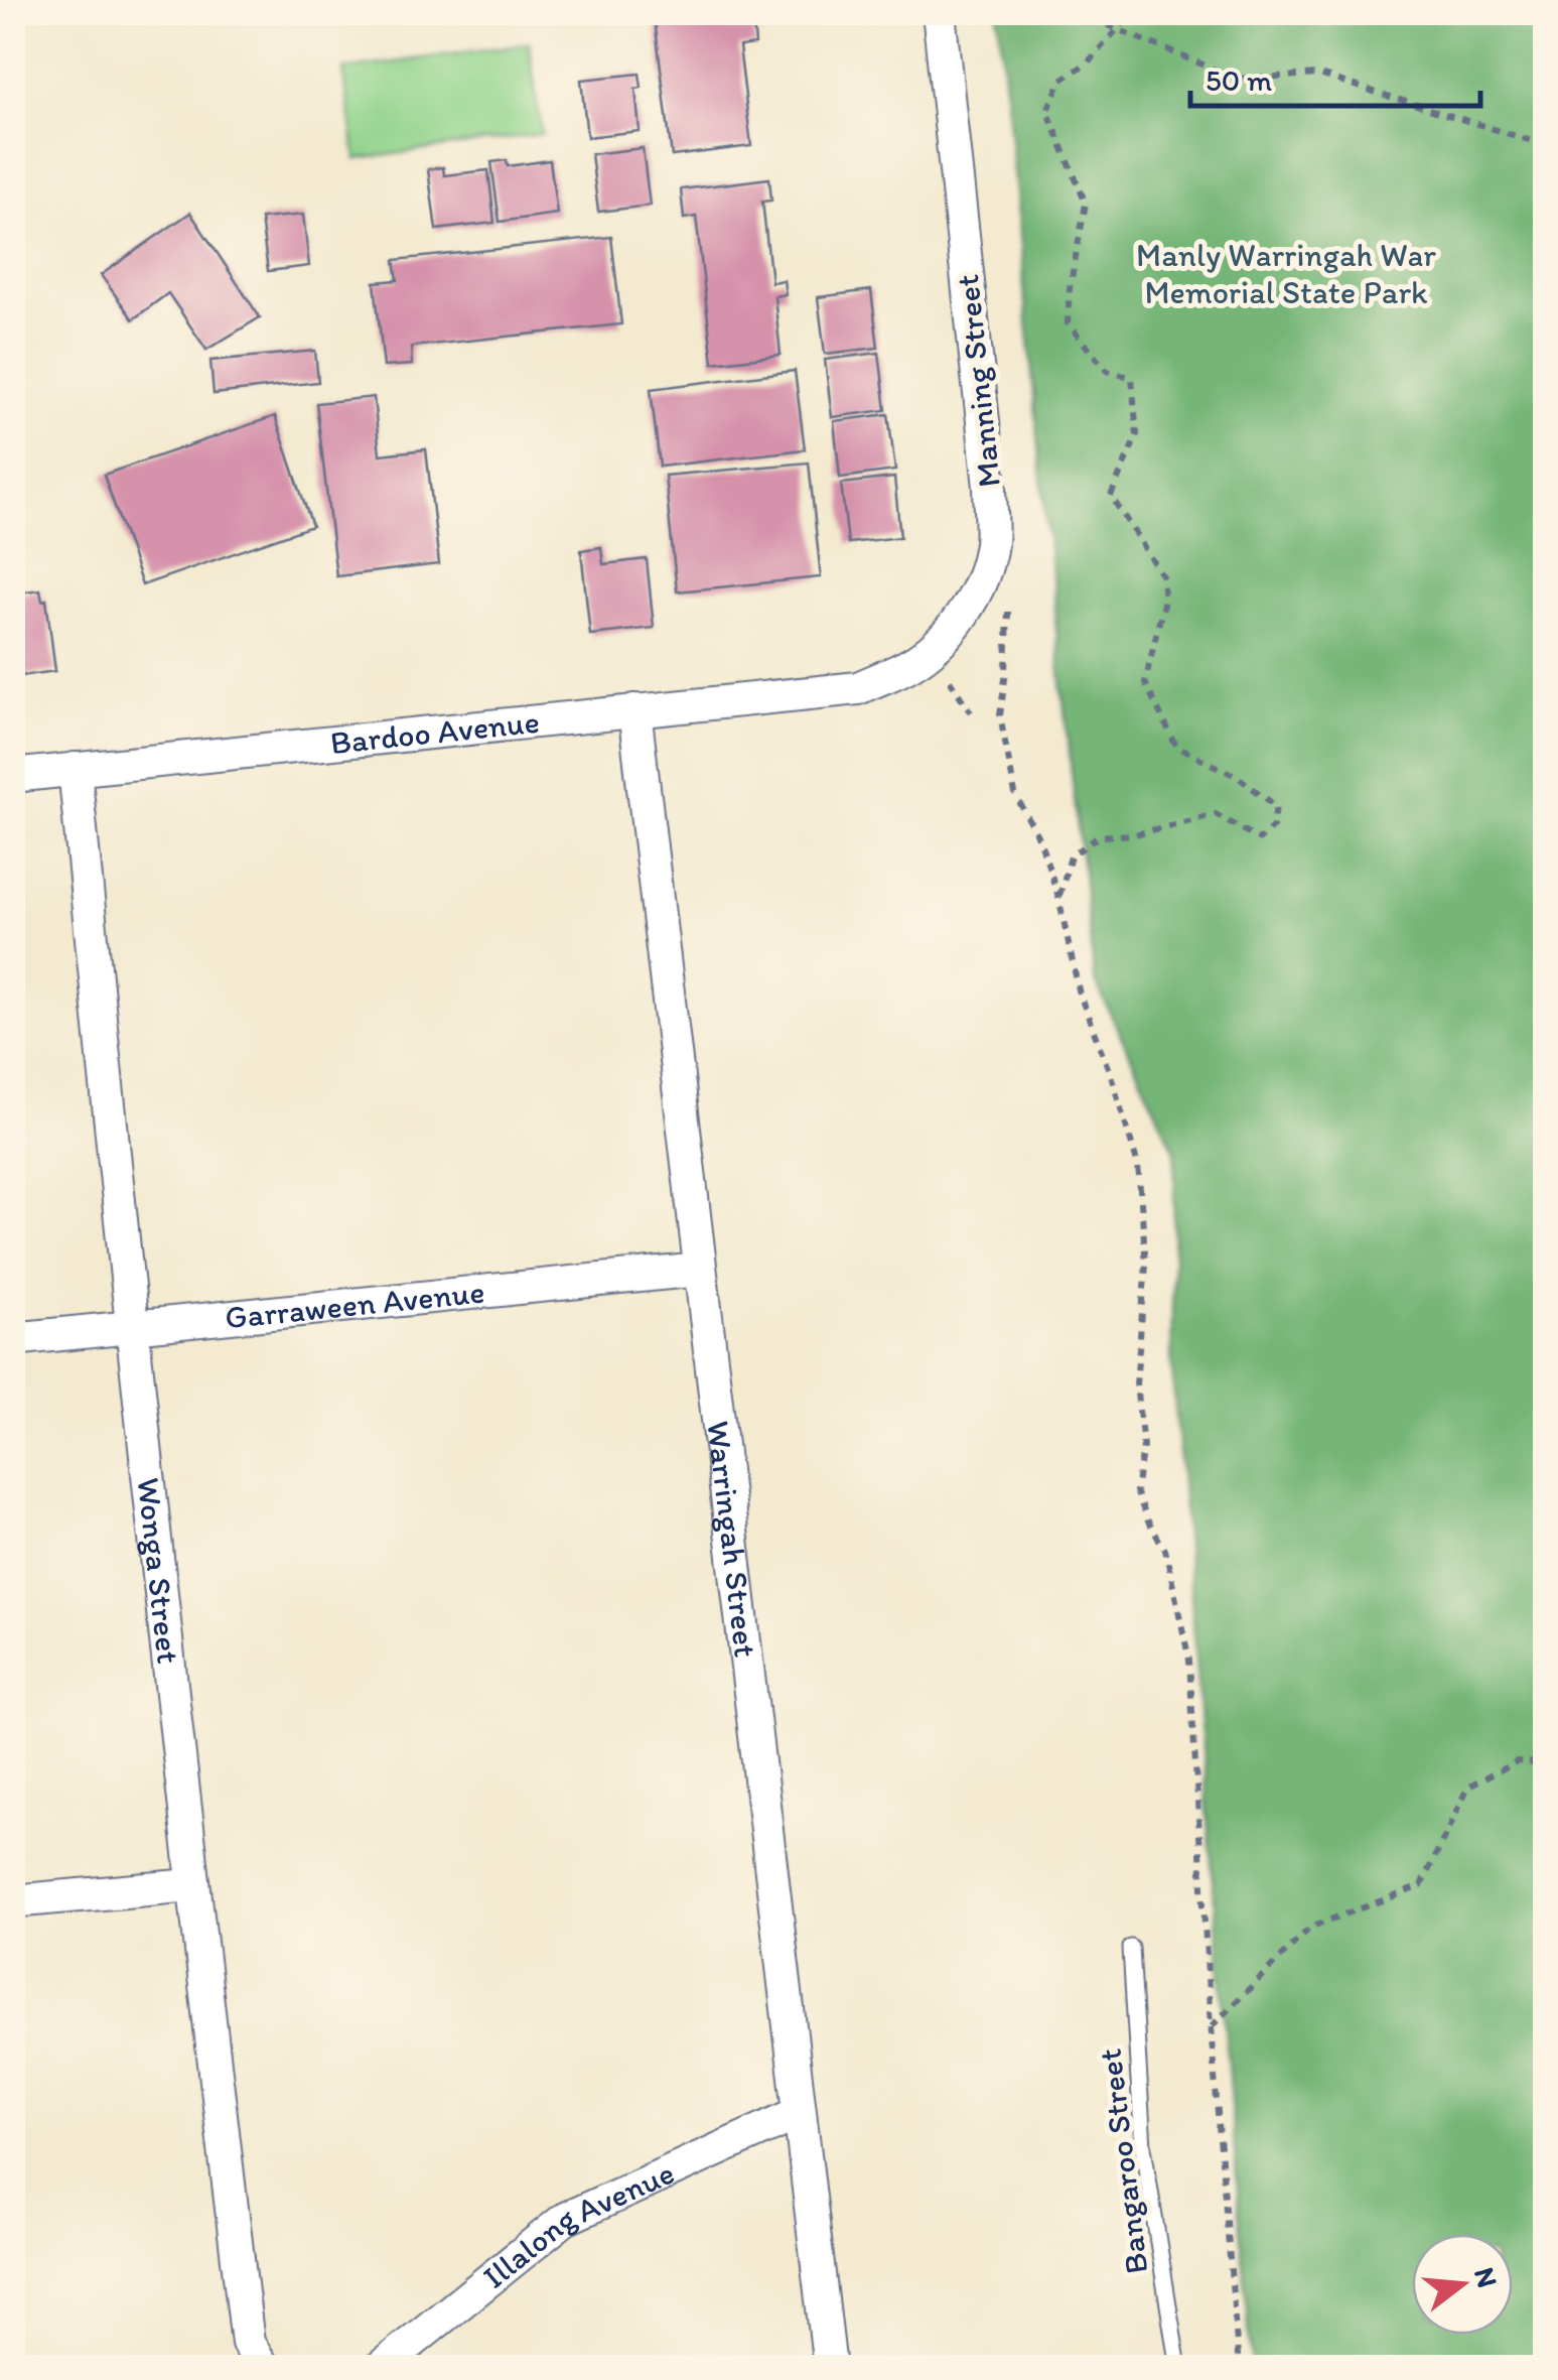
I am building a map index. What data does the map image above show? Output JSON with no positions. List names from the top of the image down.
{
  "streets": {
    "street": [
      "Manning Street",
      "Bardoo Avenue",
      "Garraween Avenue",
      "Warringah Street",
      "Wonga Street",
      "Illalong Avenue"
    ],
    "lane": ["Bangaroo Street"]
  },
  "crossings": [
    ["Manning Street", "Bardoo Avenue"],
    ["Bardoo Avenue", "Warringah Street"],
    ["Bardoo Avenue", "Wonga Street"],
    ["Garraween Avenue", "Warringah Street"],
    ["Garraween Avenue", "Wonga Street"],
    ["Warringah Street", "Illalong Avenue"]
  ],
  "parks": ["Manly Warringah War Memorial State Park"],
  "scale_bar": "50 m",
  "north": "right"
}
